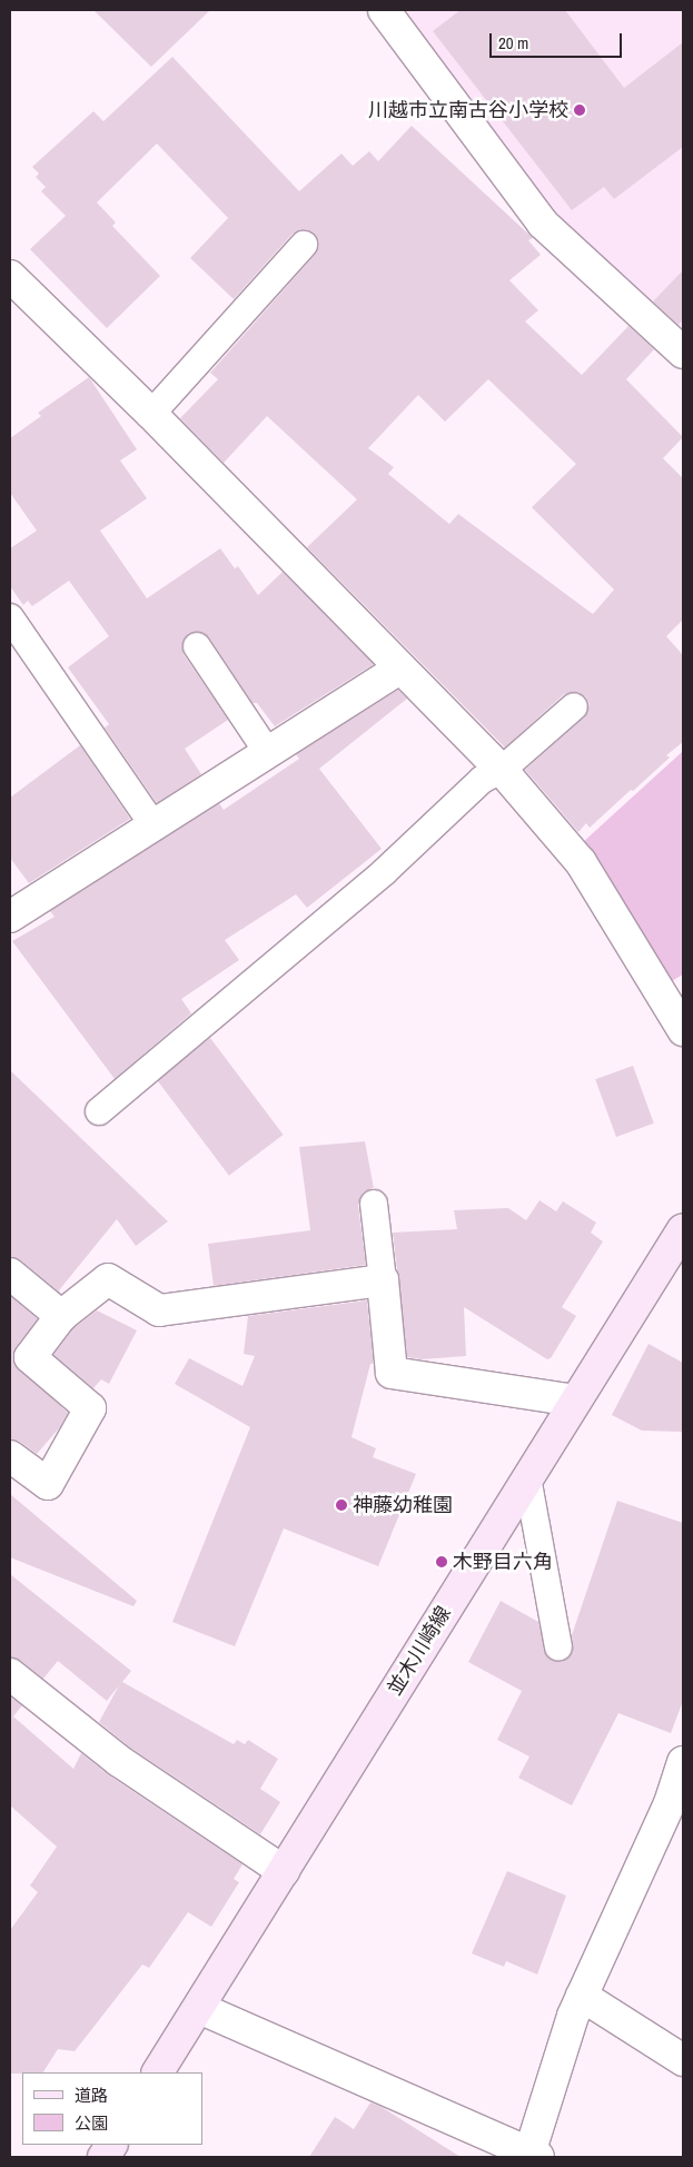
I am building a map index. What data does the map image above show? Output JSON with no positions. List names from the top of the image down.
{
  "streets": {
    "main road": ["並木川崎線"]
  },
  "places": ["川越市立南古谷小学校", "神藤幼稚園", "木野目六角"],
  "legend": ["道路", "公園"],
  "scale_bar": "20 m"
}
